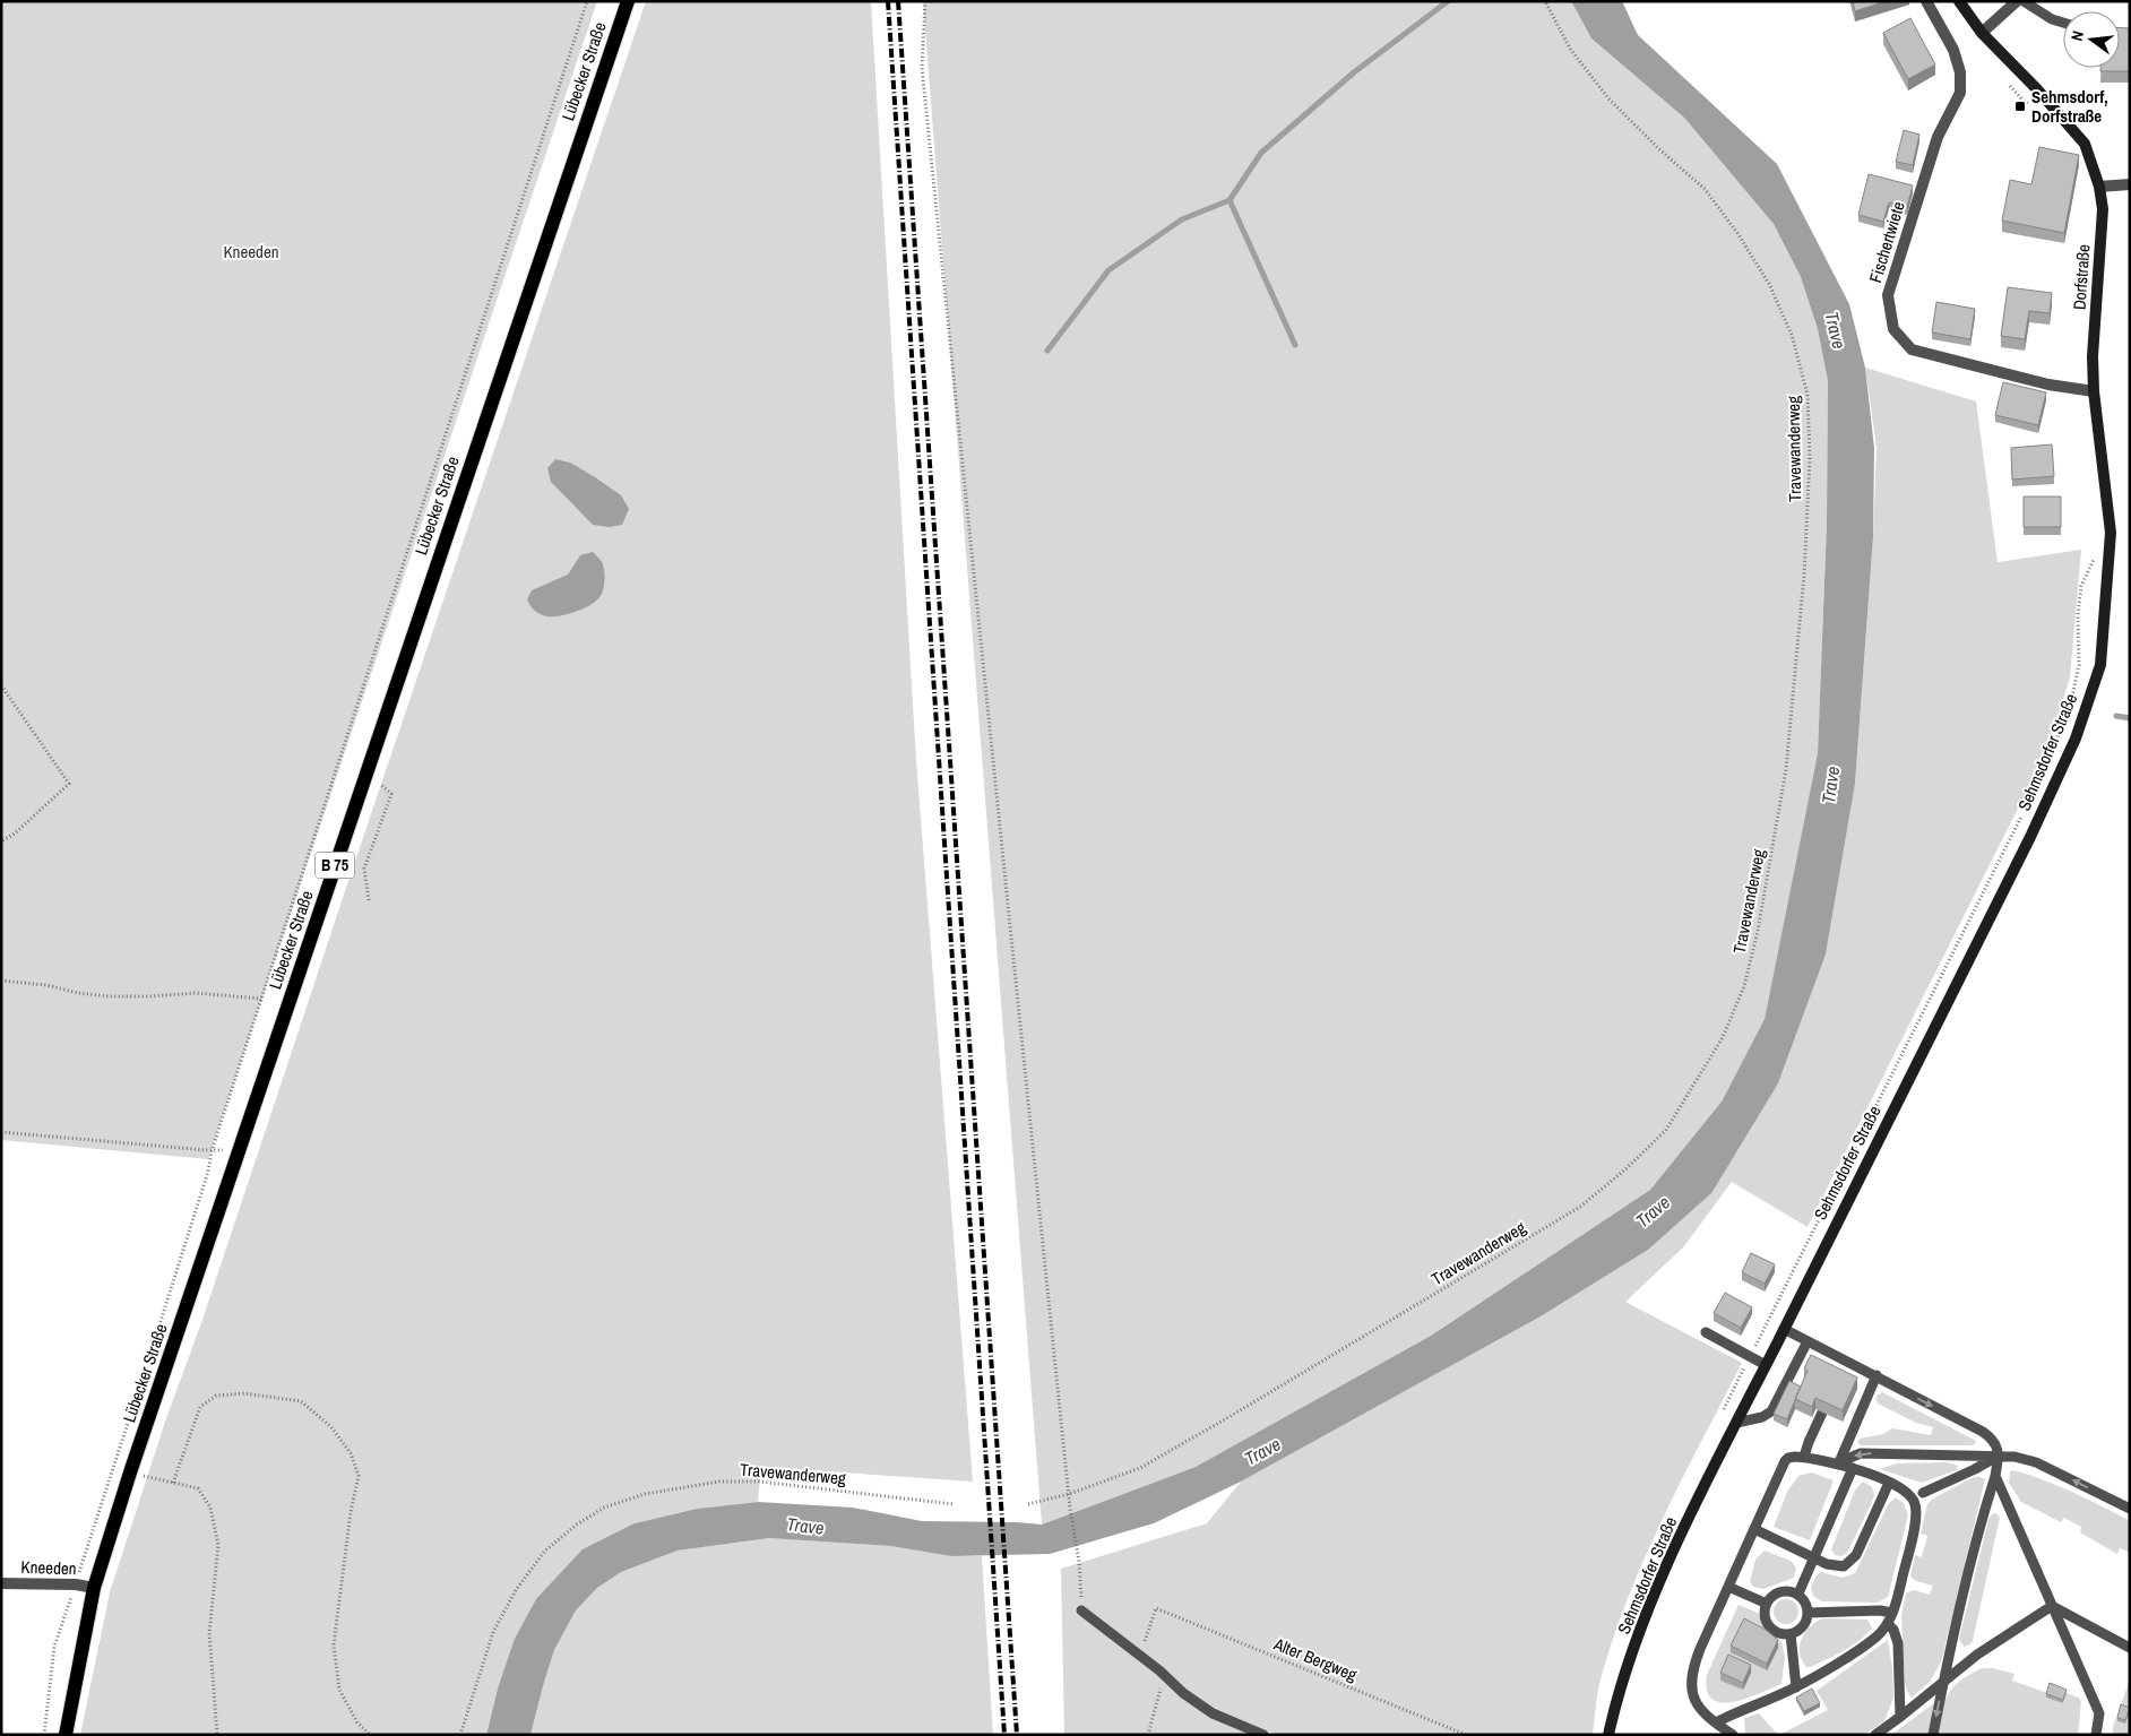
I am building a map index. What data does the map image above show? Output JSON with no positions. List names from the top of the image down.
{
  "streets": {
    "main road": [
      "Lübecker Straße",
      "Dorfstraße",
      "Sehmsdorfer Straße",
      "B 75"
    ],
    "street": ["Fischertwiete", "Kneeden"],
    "path": ["Travewanderweg", "Alter Bergweg"]
  },
  "crossings": [
    ["Lübecker Straße", "Kneeden"],
    ["Fischertwiete", "Dorfstraße"],
    ["Dorfstraße", "Sehmsdorfer Straße"]
  ],
  "water": ["Trave"],
  "parks": ["Kneeden"],
  "places": {
    "transit": ["Sehmsdorf, Dorfstraße"]
  },
  "north": "left"
}
